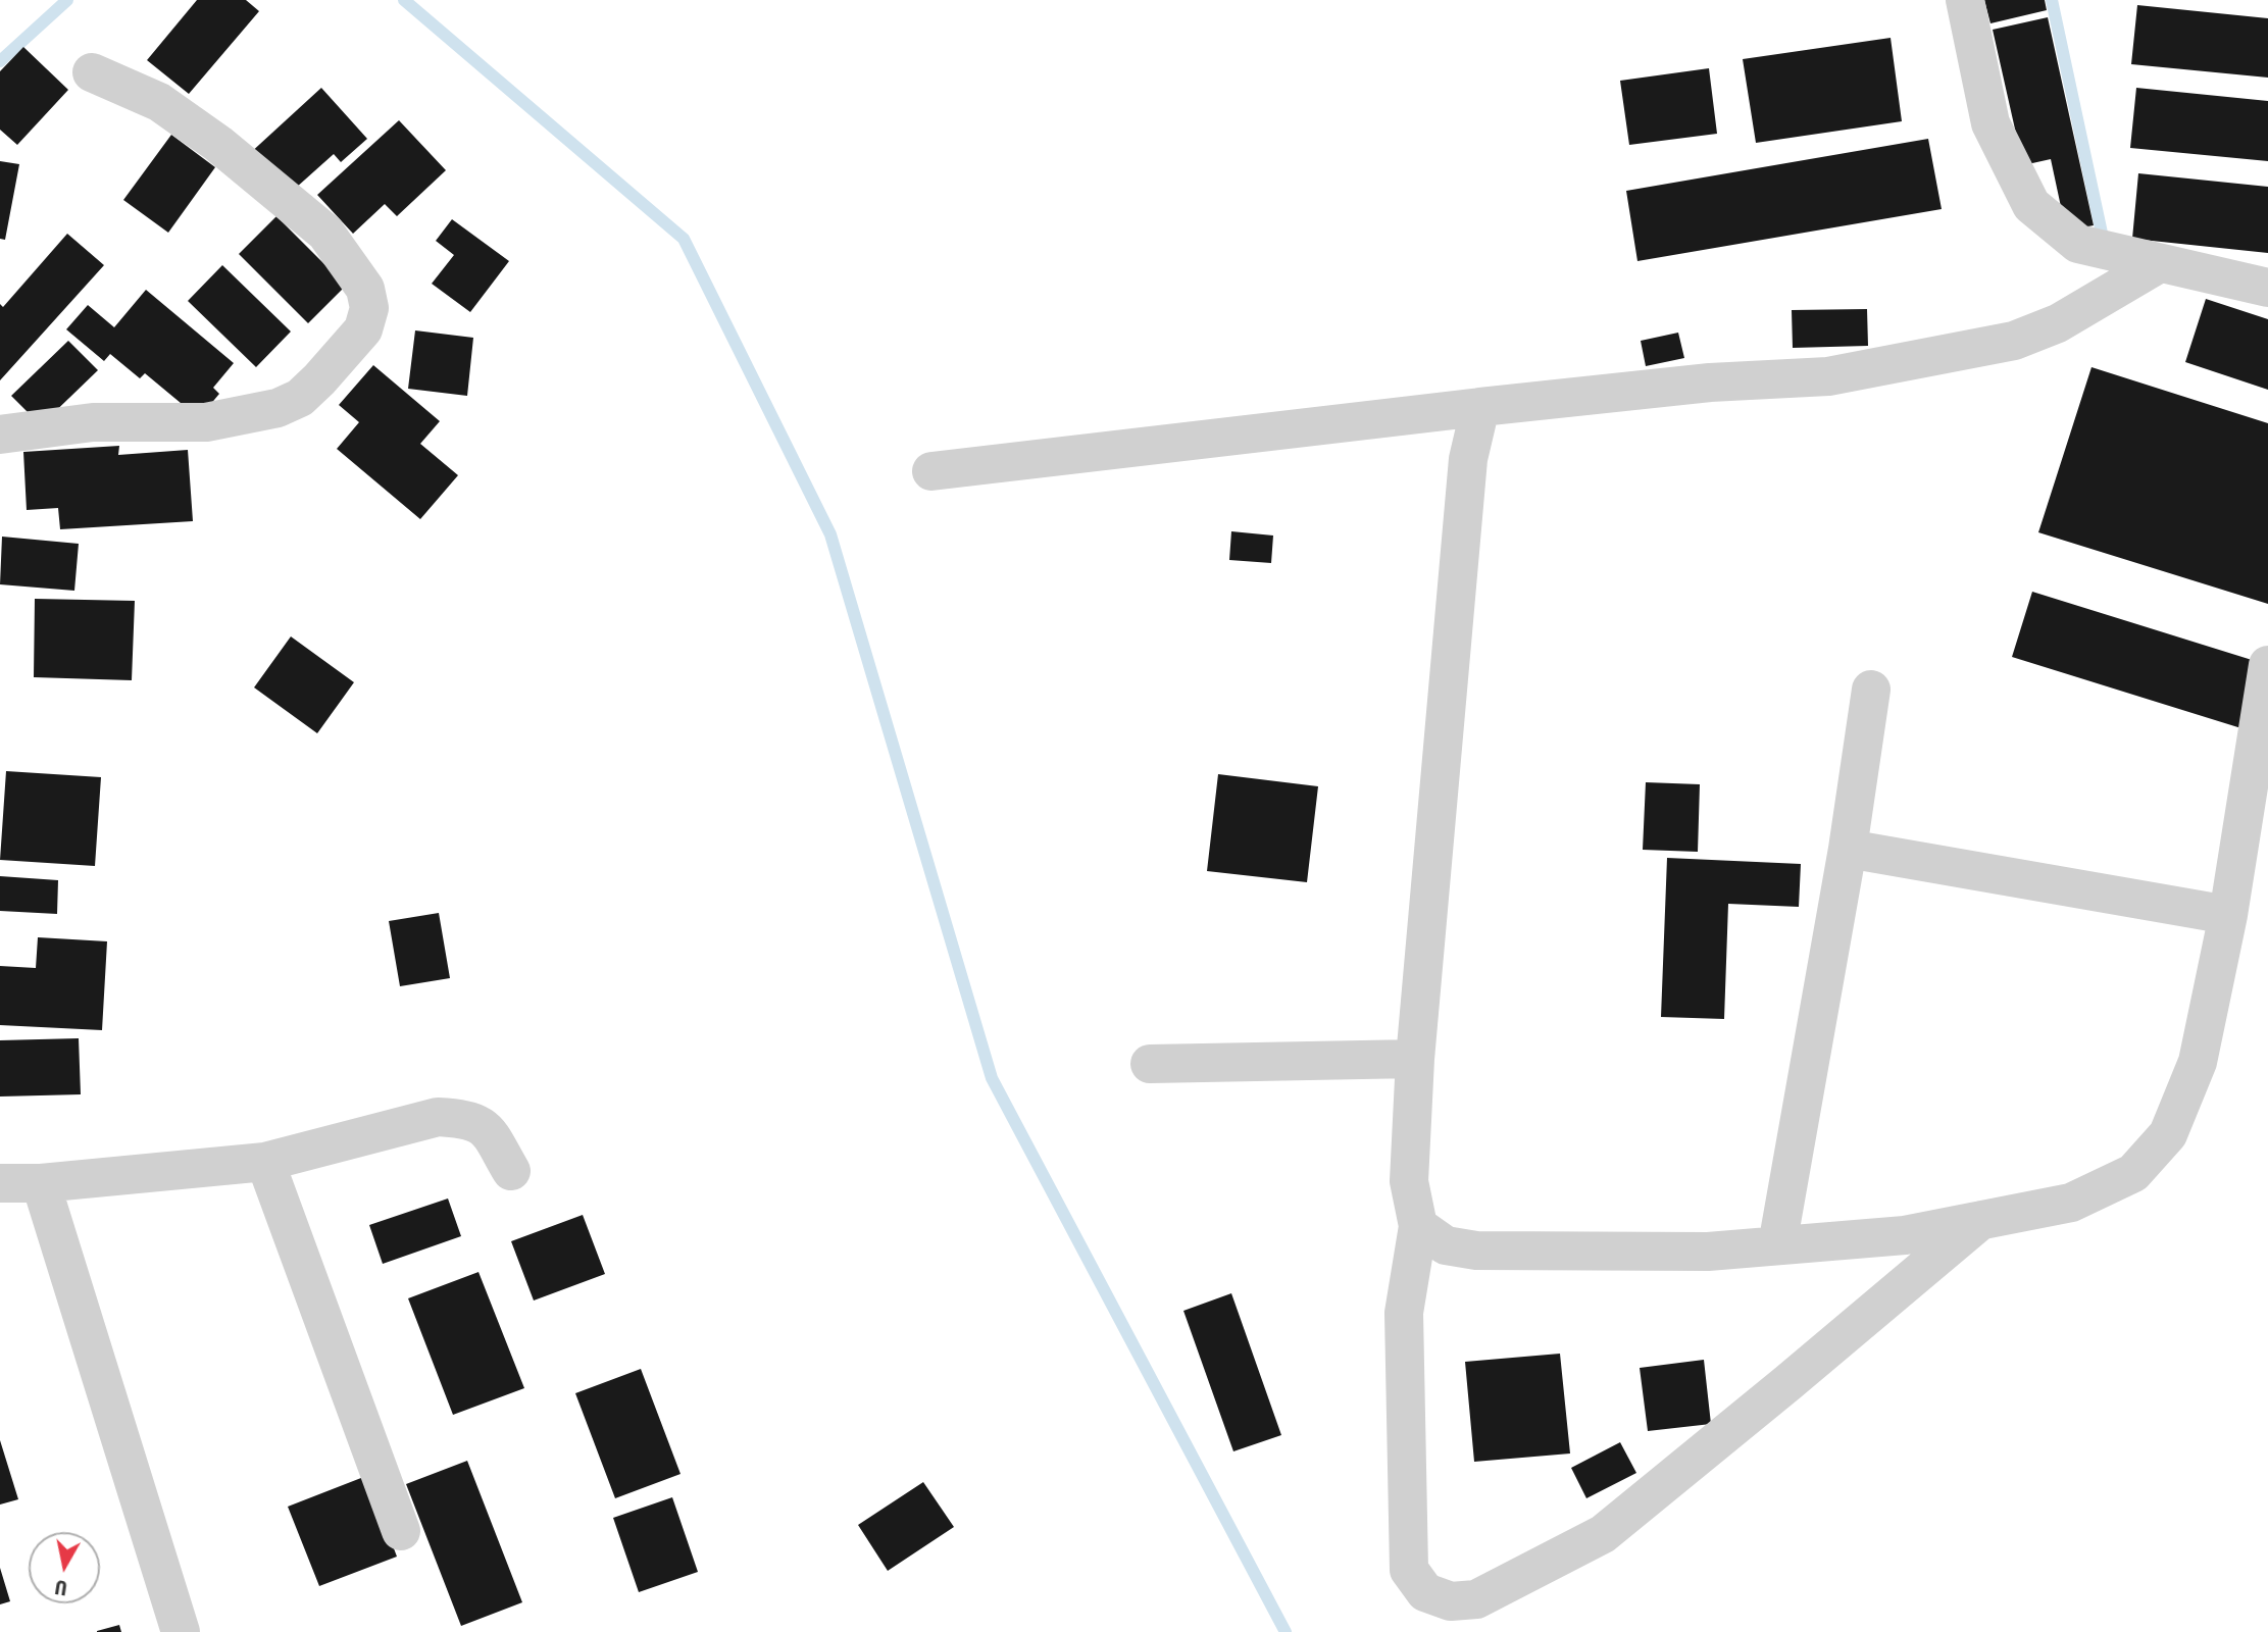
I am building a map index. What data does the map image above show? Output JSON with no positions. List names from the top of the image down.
{
  "north": "bottom"
}
